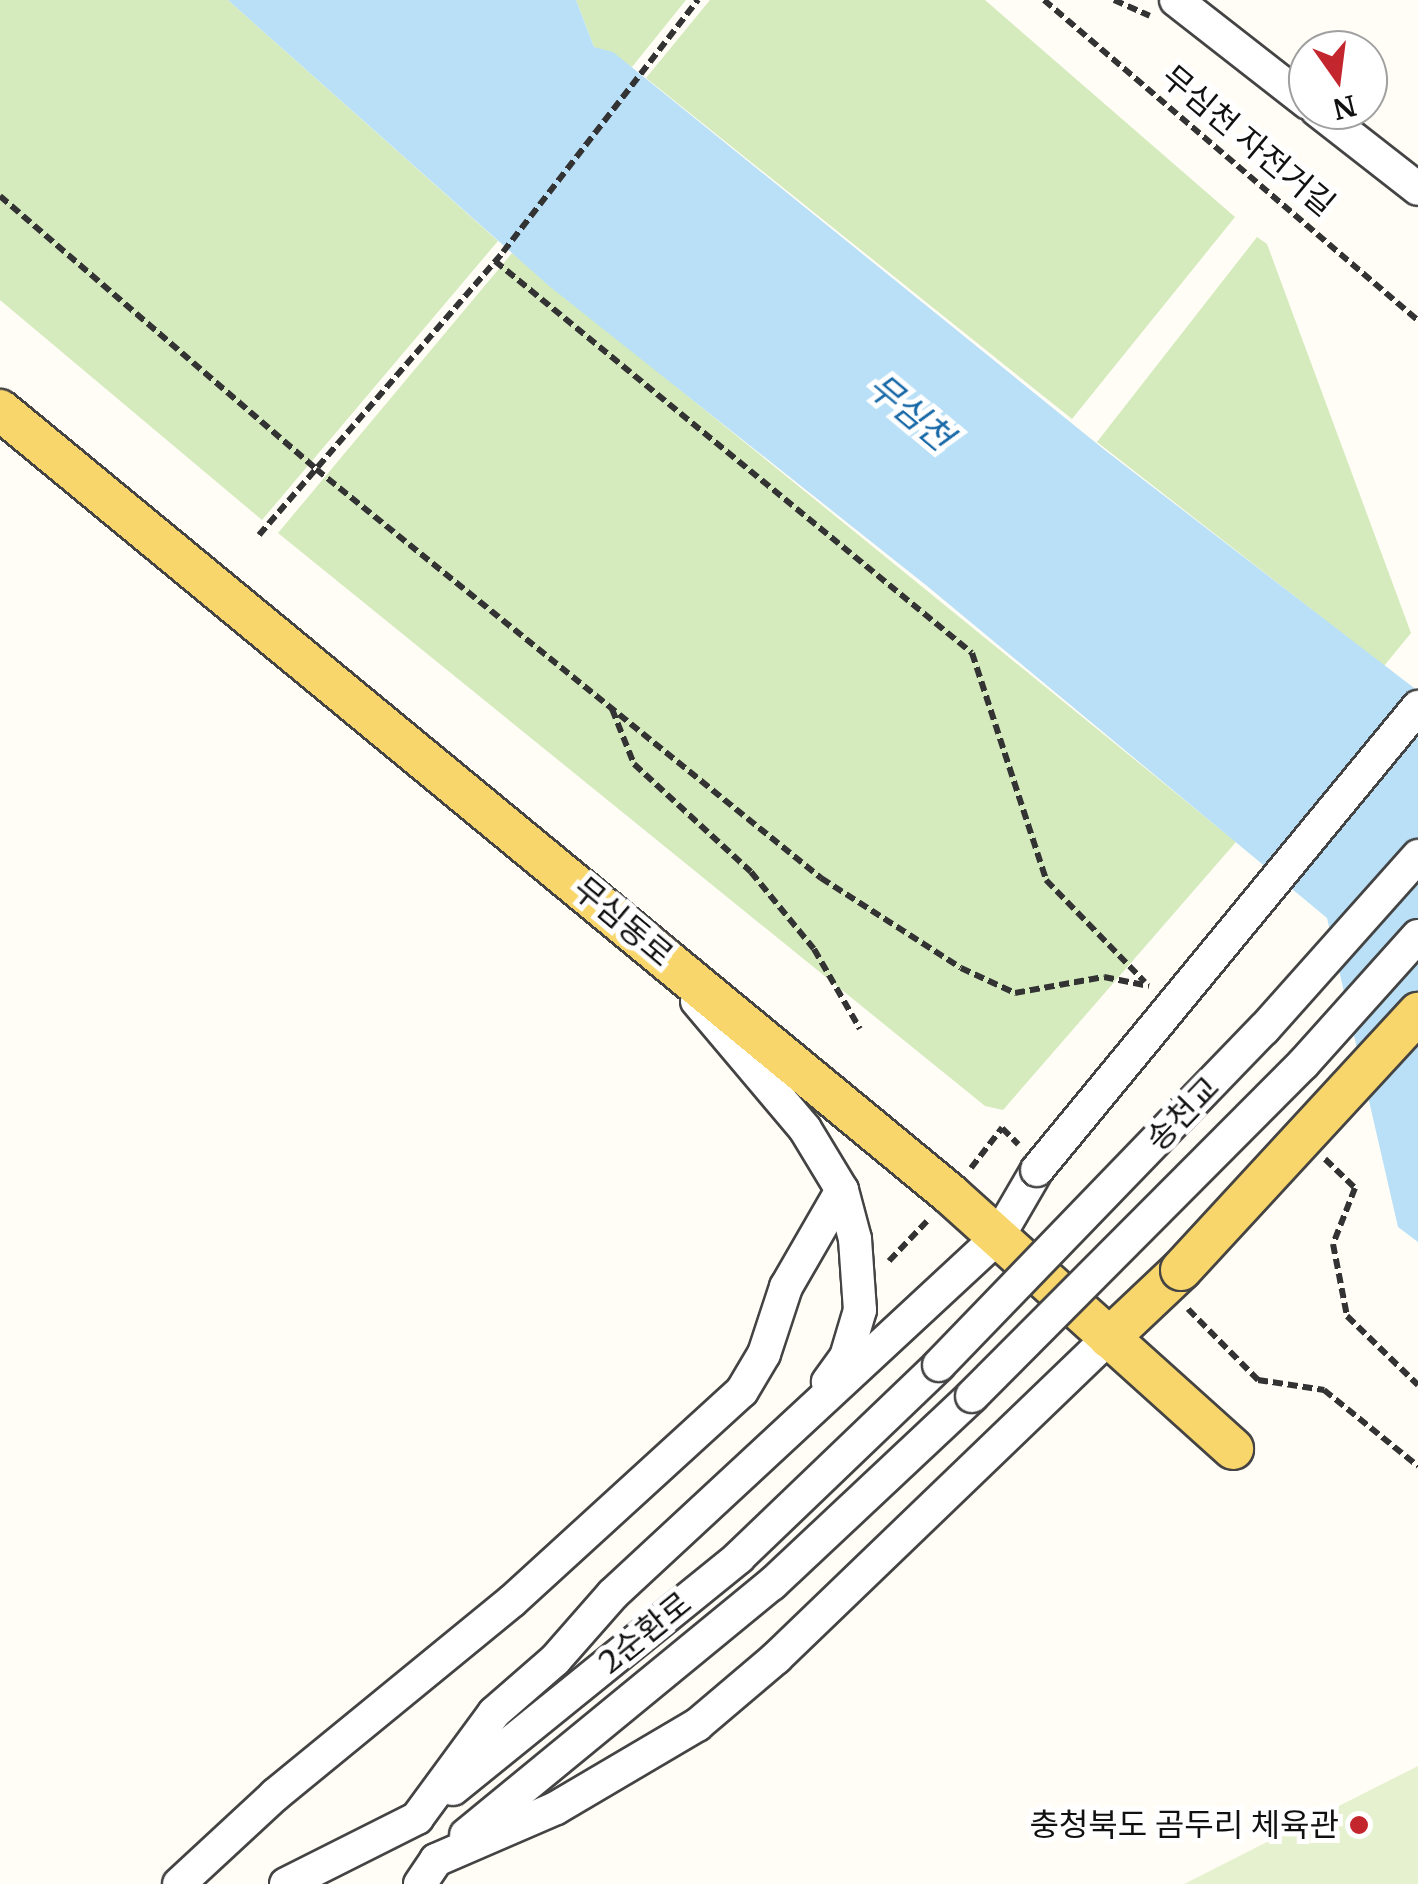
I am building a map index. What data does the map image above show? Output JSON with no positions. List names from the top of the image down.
{
  "streets": {
    "main road": ["무심동로"],
    "street": ["송천교", "2순환로"],
    "path": ["무심천 자전거길"]
  },
  "crossings": [
    ["송천교", "2순환로"]
  ],
  "water": ["무심천"],
  "places": ["충청북도 곰두리 체육관"],
  "north": "bottom"
}
